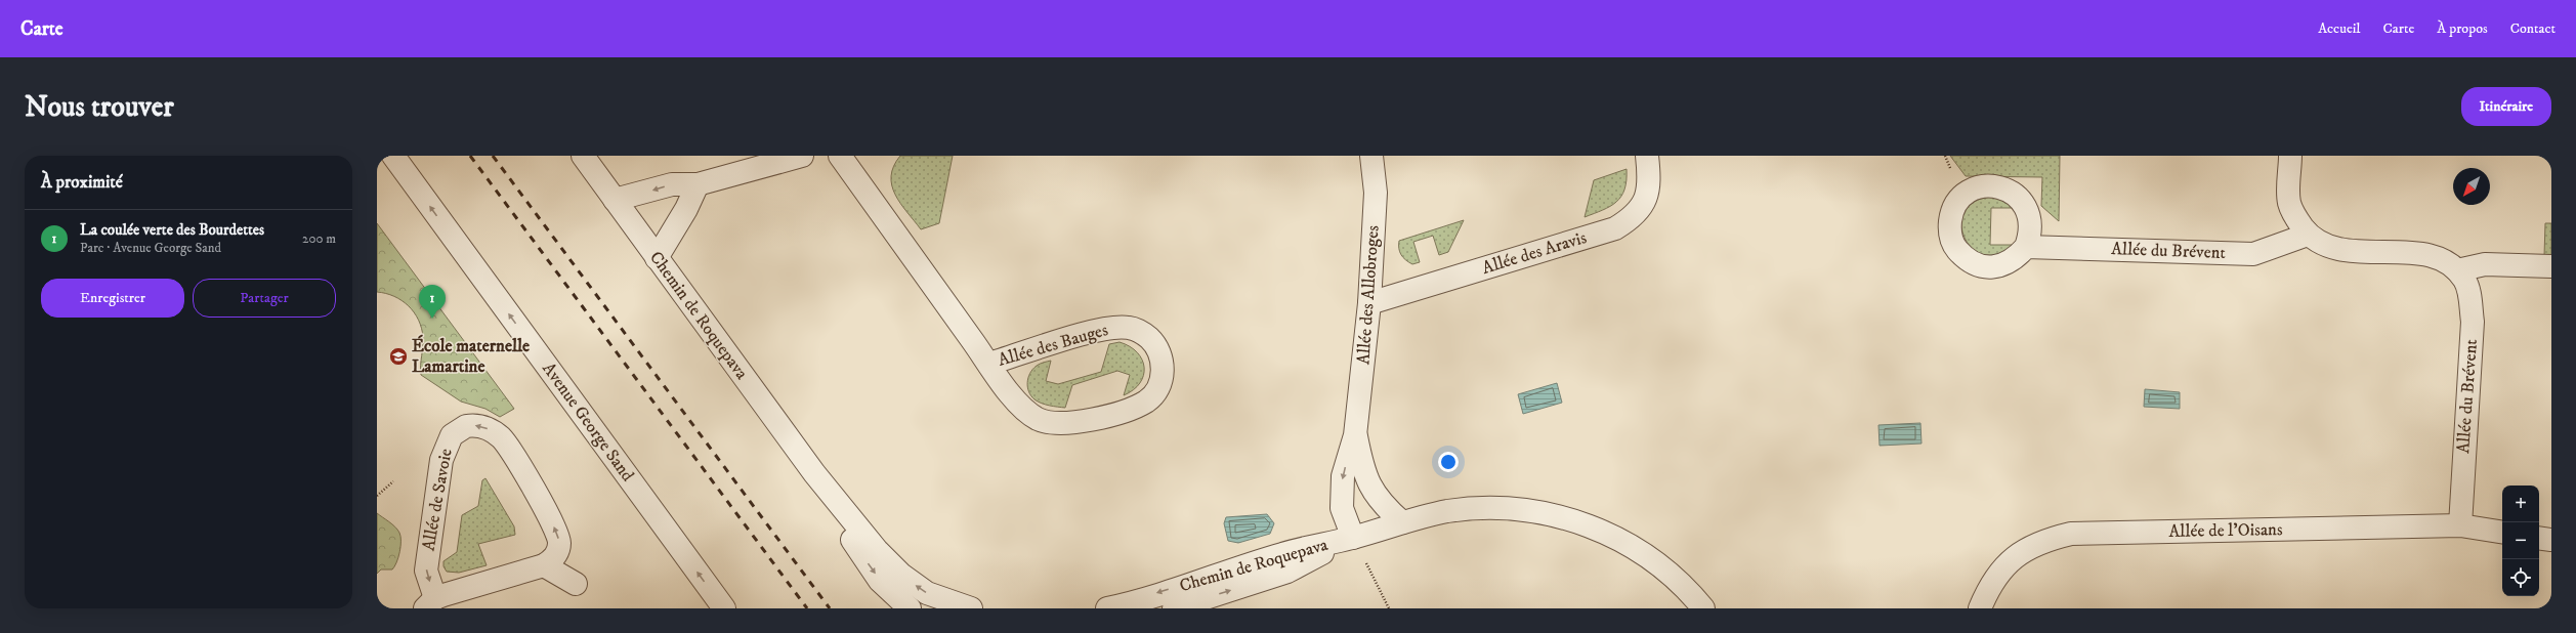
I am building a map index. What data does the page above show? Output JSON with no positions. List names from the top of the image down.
{
  "streets": {
    "street": [
      "Allée du Brévent",
      "Allée des Aravis",
      "Allée des Allobroges",
      "Chemin de Roquepava",
      "Allée des Bauges",
      "Avenue George Sand",
      "Allée de Savoie",
      "Allée de l'Oisans"
    ]
  },
  "crossings": [
    ["Allée du Brévent", "Allée de l'Oisans"],
    ["Allée des Aravis", "Allée des Allobroges"],
    ["Allée des Allobroges", "Chemin de Roquepava"]
  ],
  "one_way": ["Avenue George Sand"],
  "places": {
    "school or university": ["École maternelle Lamartine"]
  },
  "north": "bottom left",
  "page": {
    "header": "Carte",
    "nav": [
      "Accueil",
      "Carte",
      "À propos",
      "Contact"
    ],
    "buttons": [
      "Itinéraire",
      ["Enregistrer", "Partager"]
    ],
    "title": "Nous trouver",
    "heading": "À proximité",
    "list": [
      {
        "mark": "1",
        "name": "La coulée verte des Bourdettes",
        "note": "Parc · Avenue George Sand",
        "value": "200 m"
      }
    ],
    "pins": "1",
    "map_buttons": ["+", "−"]
  }
}
